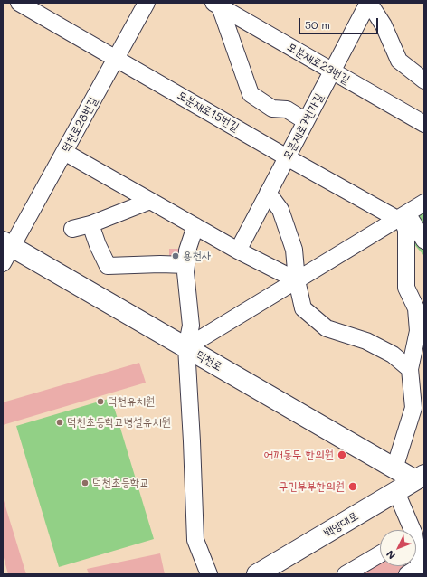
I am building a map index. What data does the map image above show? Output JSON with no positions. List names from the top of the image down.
{
  "streets": {
    "main road": ["덕천로", "백양대로"],
    "street": [
      "모분재로23번길",
      "모분재로15번길",
      "덕천로28번길",
      "모분재로7번가길"
    ]
  },
  "crossings": [
    ["모분재로23번길", "모분재로7번가길"],
    ["모분재로15번길", "덕천로28번길"],
    ["모분재로15번길", "모분재로7번가길"],
    ["덕천로28번길", "덕천로"],
    ["덕천로", "백양대로"]
  ],
  "places": [
    "용천사",
    "덕천유치원",
    "덕천초등학교병설유치원",
    "어깨동무 한의원",
    "덕천초등학교",
    "구민부부한의원"
  ],
  "scale_bar": "50 m",
  "north": "bottom left"
}
